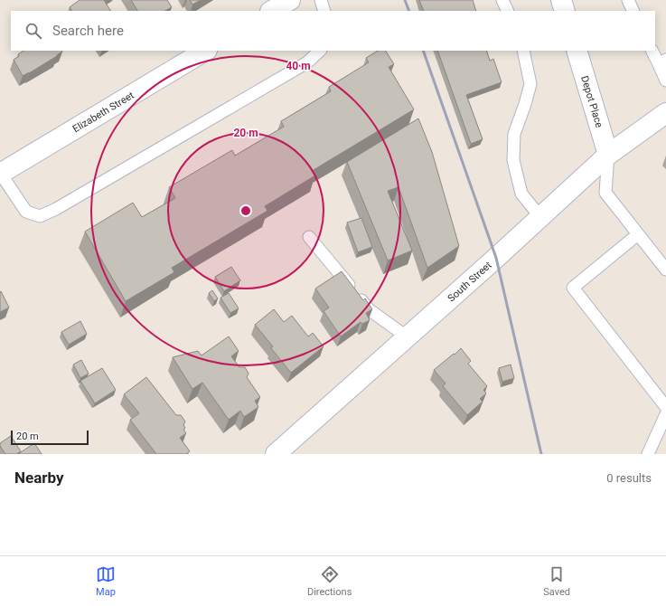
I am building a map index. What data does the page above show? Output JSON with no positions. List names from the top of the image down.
{
  "streets": {
    "street": ["Depot Place", "Elizabeth Street", "South Street"]
  },
  "crossings": [
    ["Depot Place", "South Street"]
  ],
  "scale_bar": "20 m",
  "page": {
    "search": "Search here",
    "scale": "20 m",
    "heading": ["Nearby", "0 results"],
    "nav": ["Map", "Directions", "Saved"]
  },
  "rings": ["40 m", "20 m"]
}
